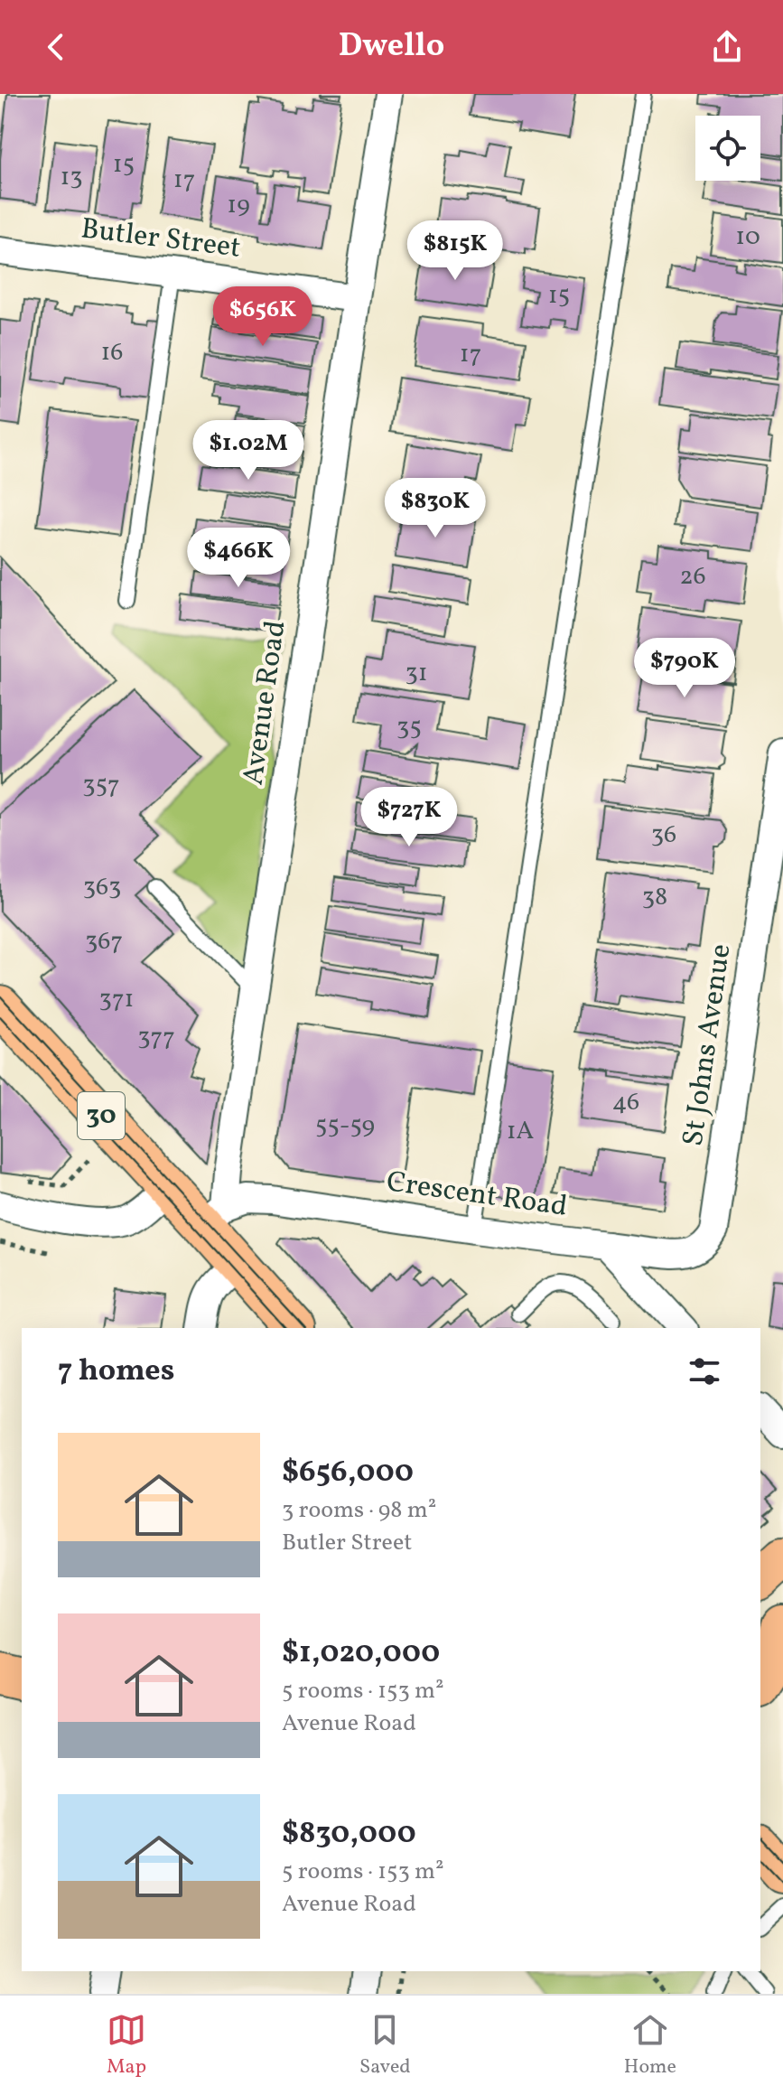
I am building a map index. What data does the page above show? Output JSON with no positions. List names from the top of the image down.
{
  "streets": {
    "main road": ["30"],
    "street": [
      "Butler Street",
      "Avenue Road",
      "St Johns Avenue",
      "Crescent Road"
    ]
  },
  "crossings": [
    ["Butler Street", "Avenue Road"],
    ["Avenue Road", "30"],
    ["Avenue Road", "Crescent Road"],
    ["St Johns Avenue", "Crescent Road"],
    ["30", "Crescent Road"]
  ],
  "house_numbers": [
    "15",
    "13",
    "17",
    "19",
    "10",
    "15",
    "16",
    "17",
    "26",
    "31",
    "35",
    "357",
    "36",
    "363",
    "38",
    "367",
    "371",
    "377",
    "46",
    "55-59",
    "1A"
  ],
  "page": {
    "header": "Dwello",
    "price": [
      "$815K",
      "$656K",
      "$1.02M",
      "$830K",
      "$466K",
      "$790K",
      "$727K"
    ],
    "heading": "7 homes",
    "list": [
      {
        "name": "$656,000",
        "note": "3 rooms · 98 m² · Butler Street"
      },
      {
        "name": "$1,020,000",
        "note": "5 rooms · 153 m² · Avenue Road"
      },
      {
        "name": "$830,000",
        "note": "5 rooms · 153 m² · Avenue Road"
      }
    ],
    "tabs": ["Map", "Saved", "Home"]
  }
}
